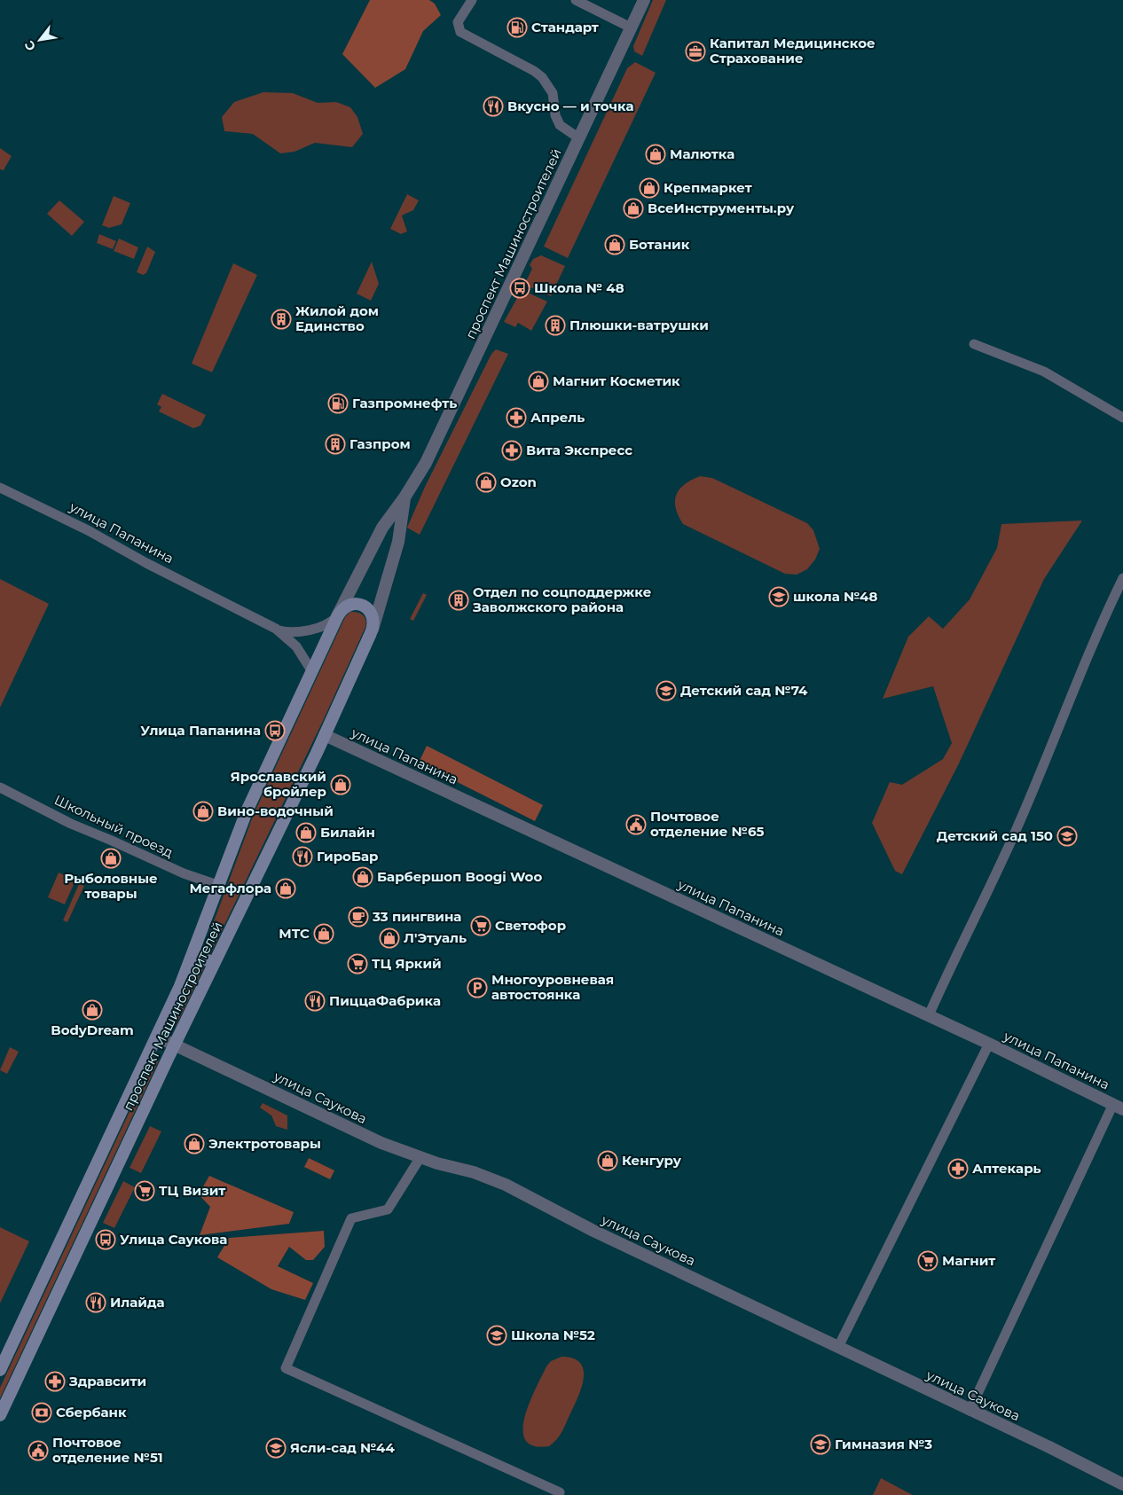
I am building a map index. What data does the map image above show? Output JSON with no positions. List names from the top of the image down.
{
  "streets": {
    "main road": ["проспект Машиностроителей"],
    "street": ["улица Папанина", "Школьный проезд", "улица Саукова"]
  },
  "crossings": [
    ["проспект Машиностроителей", "улица Папанина"],
    ["проспект Машиностроителей", "Школьный проезд"],
    ["проспект Машиностроителей", "улица Саукова"]
  ],
  "places": {
    "fuel station": ["Стандарт", "Газпромнефть"],
    "office": ["Капитал Медицинское Страхование"],
    "restaurant": [
      "Вкусно — и точка",
      "ГироБар",
      "ПиццаФабрика",
      "Илайда"
    ],
    "shop": [
      "Малютка",
      "Крепмаркет",
      "ВсеИнструменты.ру",
      "Ботаник",
      "Магнит Косметик",
      "Ozon",
      "Ярославский бройлер",
      "Вино-водочный",
      "Билайн",
      "Рыболовные товары",
      "Барбершоп Boogi Woo",
      "Мегафлора",
      "МТС",
      "Л'Этуаль",
      "BodyDream",
      "Электротовары",
      "Кенгуру"
    ],
    "bus stop": ["Школа № 48", "Улица Папанина", "Улица Саукова"],
    "building": [
      "Жилой дом Единство",
      "Плюшки-ватрушки",
      "Газпром",
      "Отдел по соцподдержке Заволжского района"
    ],
    "pharmacy": [
      "Апрель",
      "Вита Экспресс",
      "Аптекарь",
      "Здравсити"
    ],
    "school or university": [
      "школа №48",
      "Детский сад №74",
      "Детский сад 150",
      "Школа №52",
      "Гимназия №3",
      "Ясли-сад №44"
    ],
    "public building": ["Почтовое отделение №65", "Почтовое отделение №51"],
    "cafe": ["33 пингвина"],
    "supermarket": [
      "Светофор",
      "ТЦ Яркий",
      "ТЦ Визит",
      "Магнит"
    ],
    "parking": ["Многоуровневая автостоянка"],
    "bank": ["Сбербанк"]
  },
  "north": "bottom left"
}
